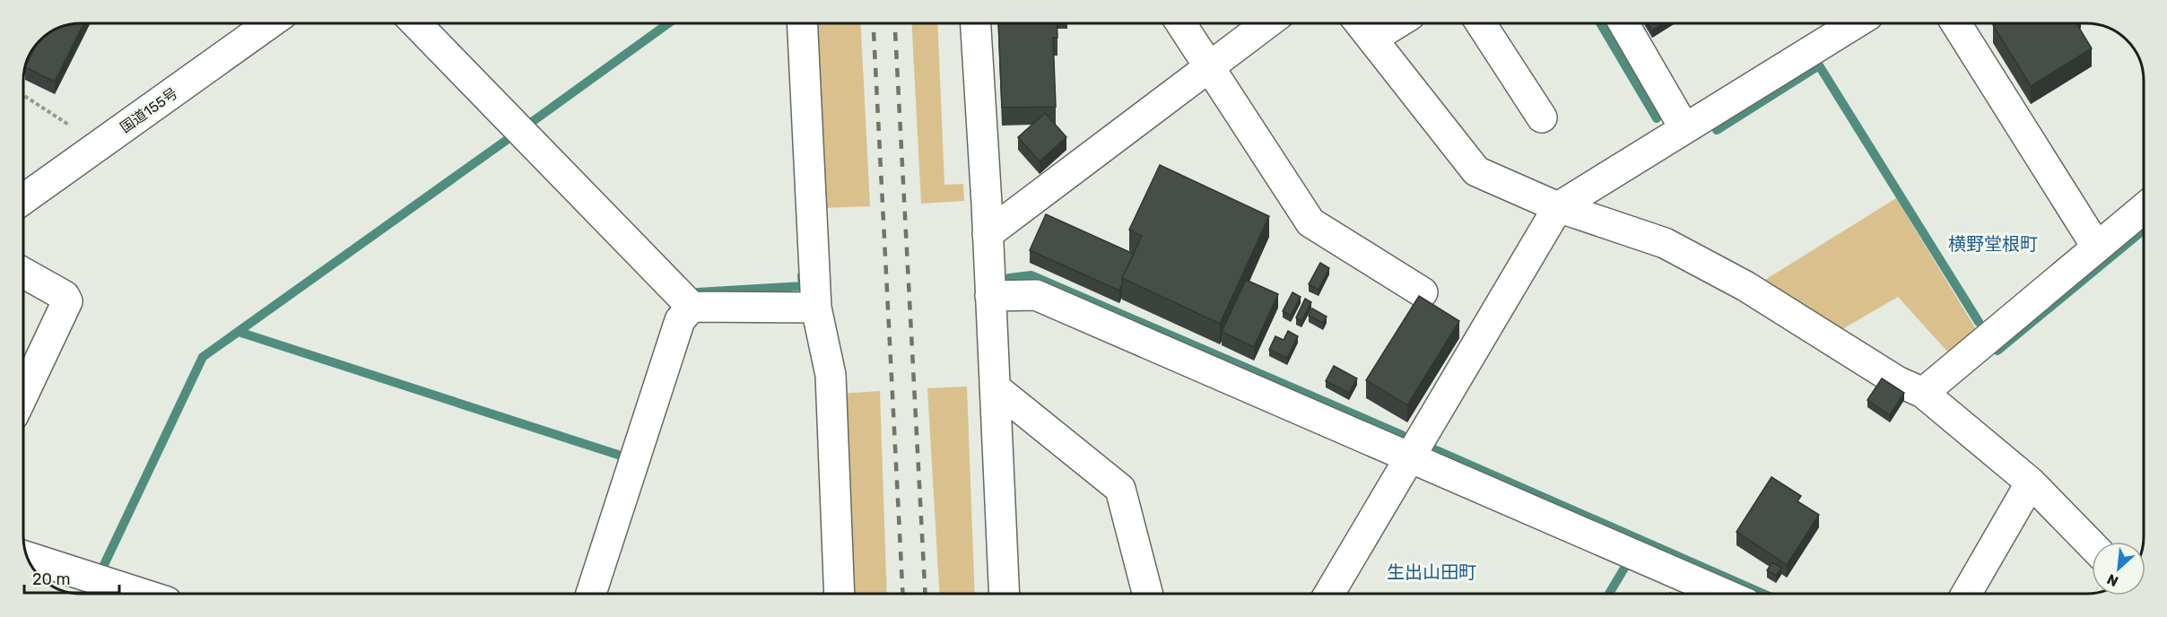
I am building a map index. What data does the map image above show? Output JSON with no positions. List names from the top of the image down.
{
  "streets": {
    "main road": ["国道155号"]
  },
  "districts": ["横野堂根町", "生出山田町"],
  "scale_bar": "20 m",
  "north": "bottom left"
}
